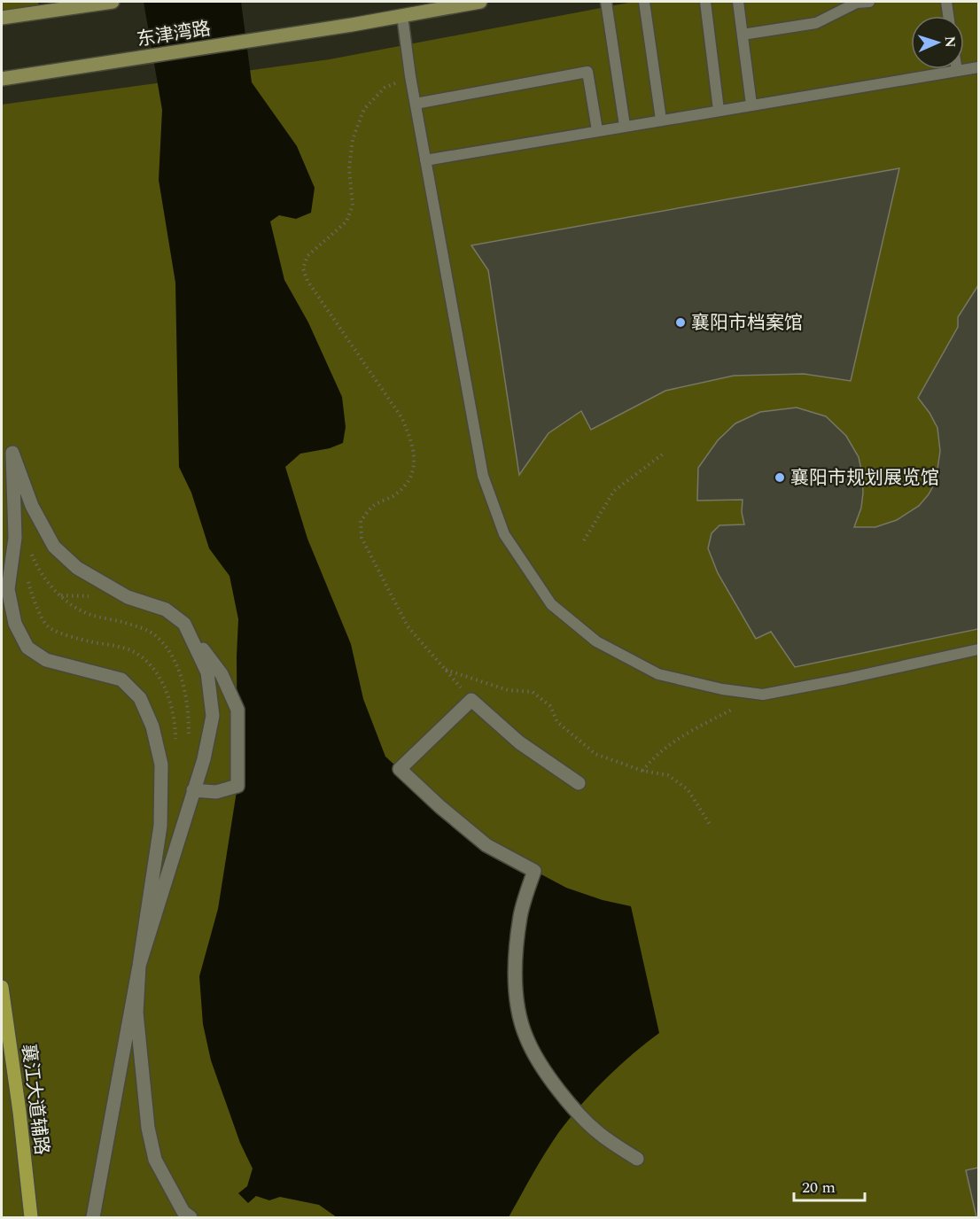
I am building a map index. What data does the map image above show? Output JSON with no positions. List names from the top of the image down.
{
  "streets": {
    "main road": ["东津湾路", "襄江大道辅路"]
  },
  "places": ["襄阳市档案馆", "襄阳市规划展览馆"],
  "scale_bar": "20 m",
  "north": "right"
}
